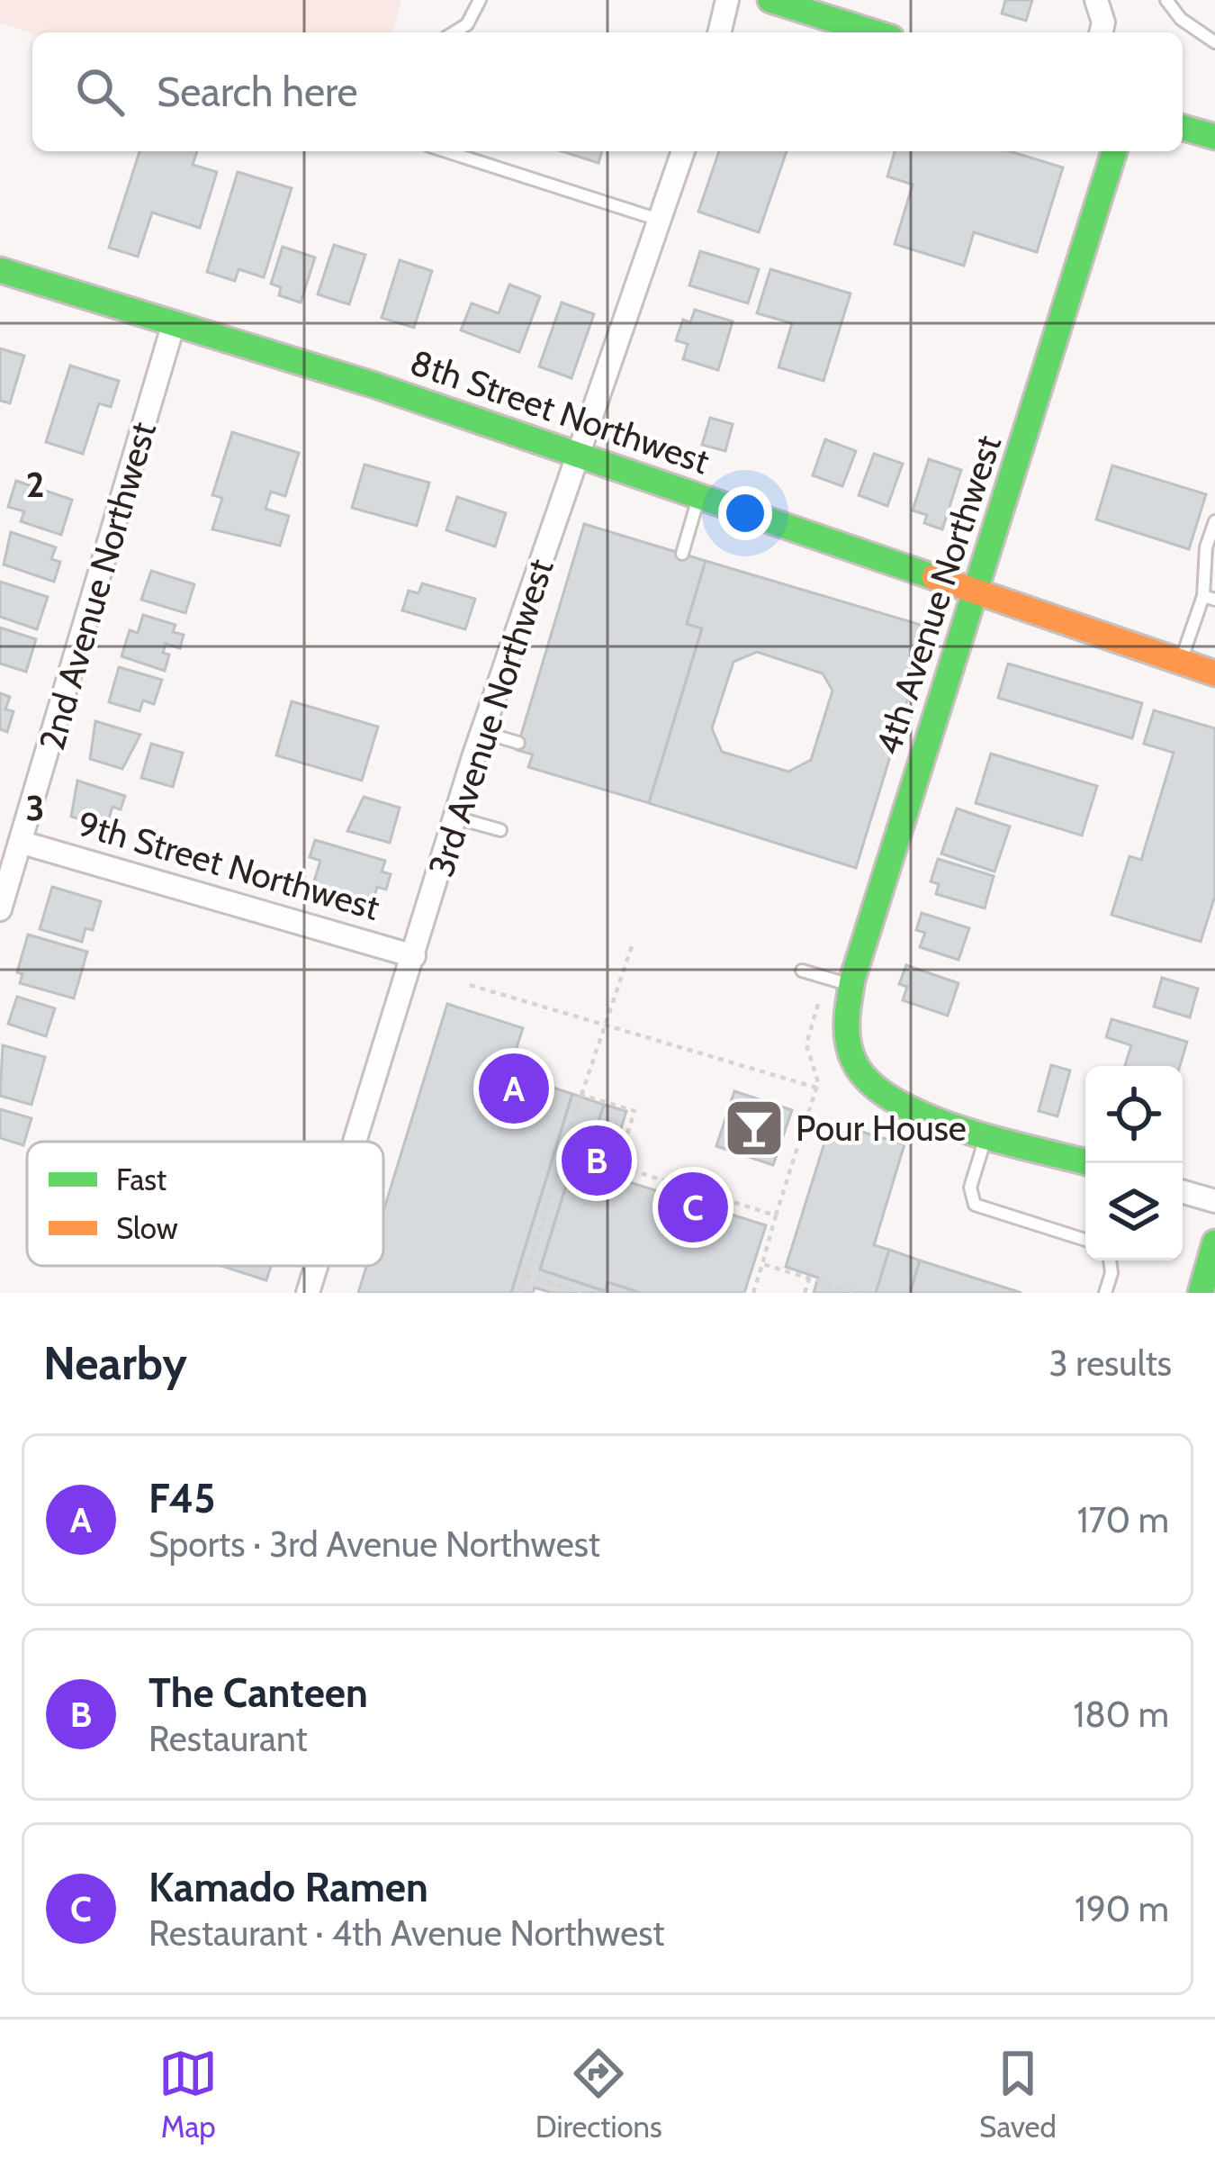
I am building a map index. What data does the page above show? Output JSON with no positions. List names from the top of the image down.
{
  "streets": {
    "street": [
      "8th Street Northwest",
      "2nd Avenue Northwest",
      "4th Avenue Northwest",
      "3rd Avenue Northwest",
      "9th Street Northwest"
    ]
  },
  "crossings": [
    ["8th Street Northwest", "2nd Avenue Northwest"],
    ["8th Street Northwest", "4th Avenue Northwest"],
    ["8th Street Northwest", "3rd Avenue Northwest"],
    ["2nd Avenue Northwest", "9th Street Northwest"],
    ["3rd Avenue Northwest", "9th Street Northwest"]
  ],
  "places": {
    "bar": ["Pour House"]
  },
  "legend": ["Fast", "Slow"],
  "page": {
    "search": "Search here",
    "pins": ["A", "B", "C"],
    "heading": ["Nearby", "3 results"],
    "list": [
      {
        "mark": "A",
        "name": "F45",
        "note": "Sports · 3rd Avenue Northwest",
        "value": "170 m"
      },
      {
        "mark": "B",
        "name": "The Canteen",
        "note": "Restaurant",
        "value": "180 m"
      },
      {
        "mark": "C",
        "name": "Kamado Ramen",
        "note": "Restaurant · 4th Avenue Northwest",
        "value": "190 m"
      }
    ],
    "nav": ["Map", "Directions", "Saved"]
  },
  "grid": {
    "rows": ["2", "3"]
  }
}
